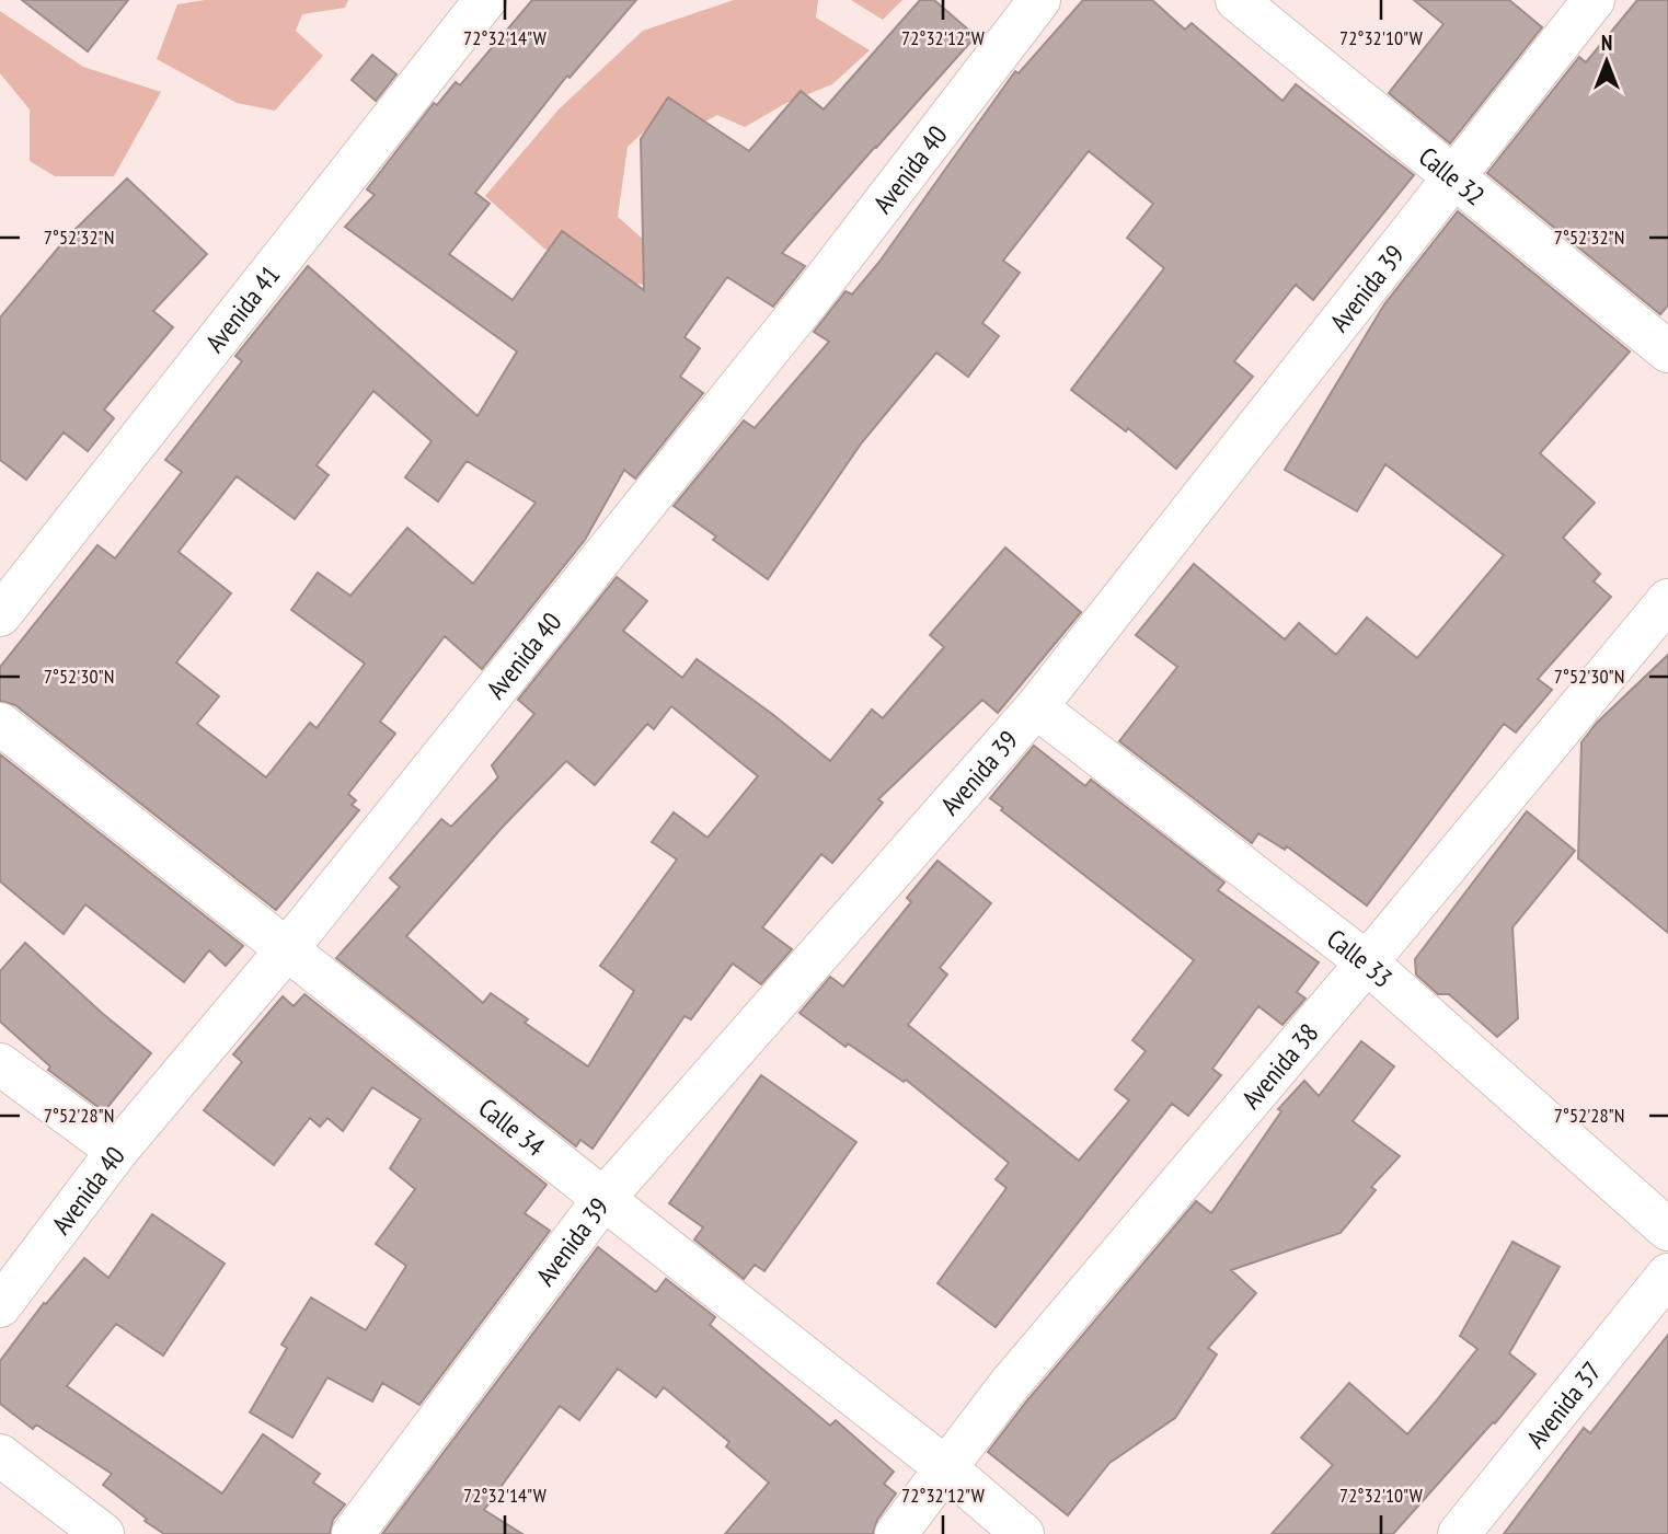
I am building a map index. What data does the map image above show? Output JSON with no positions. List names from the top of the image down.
{
  "streets": {
    "street": [
      "Avenida 40",
      "Calle 32",
      "Avenida 39",
      "Avenida 41",
      "Calle 33",
      "Avenida 38",
      "Calle 34",
      "Avenida 37"
    ]
  },
  "crossings": [
    ["Avenida 40", "Calle 34"],
    ["Calle 32", "Avenida 39"],
    ["Avenida 39", "Calle 33"],
    ["Avenida 39", "Calle 34"],
    ["Calle 33", "Avenida 38"],
    ["Avenida 38", "Calle 34"]
  ],
  "north": "top",
  "coordinates": [
    "72°32'14\"W",
    "72°32'12\"W",
    "72°32'10\"W",
    "7°52'32\"N",
    "7°52'30\"N",
    "7°52'28\"N"
  ]
}
